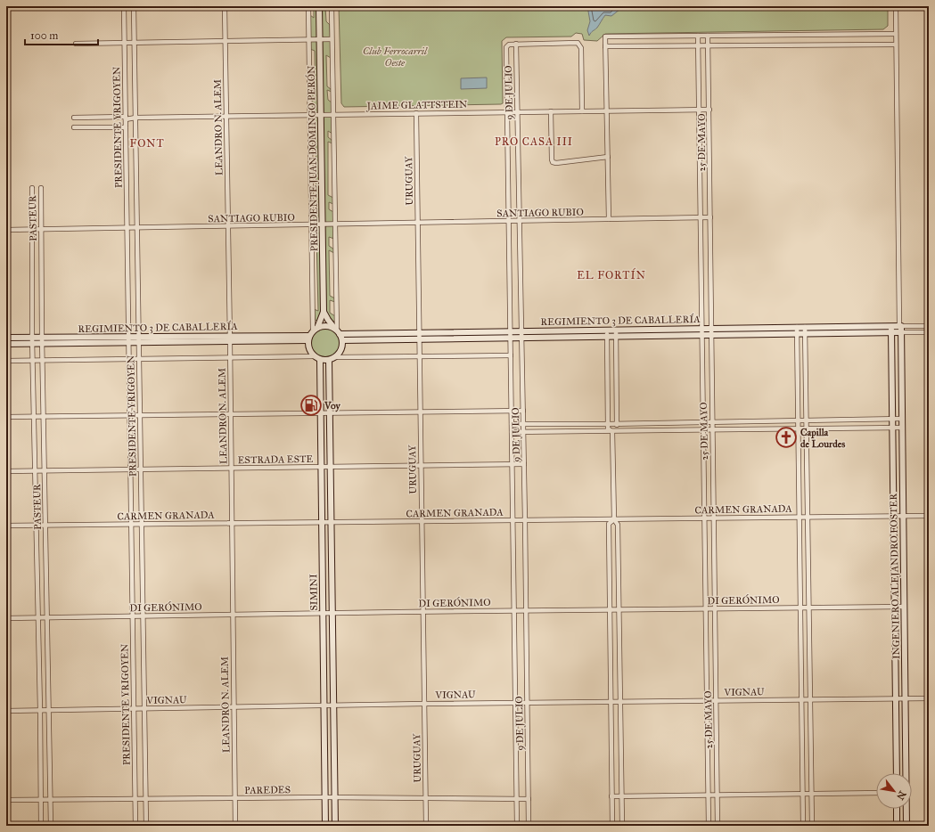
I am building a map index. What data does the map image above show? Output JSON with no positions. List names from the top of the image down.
{
  "streets": {
    "street": [
      "9 DE JULIO",
      "JAIME GLATTSTEIN",
      "PRESIDENTE YRIGOYEN",
      "LEANDRO N. ALEM",
      "25 DE MAYO",
      "PRESIDENTE JUAN DOMINGO PERÓN",
      "URUGUAY",
      "SANTIAGO RUBIO",
      "PASTEUR",
      "REGIMIENTO 3 DE CABALLERÍA",
      "ESTRADA ESTE",
      "CARMEN GRANADA",
      "INGENIERO ALEJANDRO FOSTER",
      "SIMINI",
      "DI GERÓNIMO",
      "VIGNAU",
      "PAREDES"
    ]
  },
  "crossings": [
    ["9 DE JULIO", "JAIME GLATTSTEIN"],
    ["9 DE JULIO", "SANTIAGO RUBIO"],
    ["9 DE JULIO", "REGIMIENTO 3 DE CABALLERÍA"],
    ["9 DE JULIO", "ESTRADA ESTE"],
    ["9 DE JULIO", "CARMEN GRANADA"],
    ["9 DE JULIO", "DI GERÓNIMO"],
    ["9 DE JULIO", "VIGNAU"],
    ["9 DE JULIO", "PAREDES"],
    ["JAIME GLATTSTEIN", "PRESIDENTE YRIGOYEN"],
    ["JAIME GLATTSTEIN", "LEANDRO N. ALEM"],
    ["JAIME GLATTSTEIN", "25 DE MAYO"],
    ["JAIME GLATTSTEIN", "PRESIDENTE JUAN DOMINGO PERÓN"],
    ["JAIME GLATTSTEIN", "URUGUAY"],
    ["PRESIDENTE YRIGOYEN", "SANTIAGO RUBIO"],
    ["PRESIDENTE YRIGOYEN", "REGIMIENTO 3 DE CABALLERÍA"],
    ["PRESIDENTE YRIGOYEN", "ESTRADA ESTE"],
    ["PRESIDENTE YRIGOYEN", "CARMEN GRANADA"],
    ["PRESIDENTE YRIGOYEN", "DI GERÓNIMO"],
    ["PRESIDENTE YRIGOYEN", "VIGNAU"],
    ["PRESIDENTE YRIGOYEN", "PAREDES"],
    ["LEANDRO N. ALEM", "SANTIAGO RUBIO"],
    ["LEANDRO N. ALEM", "REGIMIENTO 3 DE CABALLERÍA"],
    ["LEANDRO N. ALEM", "ESTRADA ESTE"],
    ["LEANDRO N. ALEM", "CARMEN GRANADA"],
    ["LEANDRO N. ALEM", "DI GERÓNIMO"],
    ["LEANDRO N. ALEM", "VIGNAU"],
    ["LEANDRO N. ALEM", "PAREDES"],
    ["25 DE MAYO", "SANTIAGO RUBIO"],
    ["25 DE MAYO", "REGIMIENTO 3 DE CABALLERÍA"],
    ["25 DE MAYO", "CARMEN GRANADA"],
    ["25 DE MAYO", "DI GERÓNIMO"],
    ["25 DE MAYO", "VIGNAU"],
    ["PRESIDENTE JUAN DOMINGO PERÓN", "SANTIAGO RUBIO"],
    ["PRESIDENTE JUAN DOMINGO PERÓN", "REGIMIENTO 3 DE CABALLERÍA"],
    ["PRESIDENTE JUAN DOMINGO PERÓN", "SIMINI"],
    ["URUGUAY", "SANTIAGO RUBIO"],
    ["URUGUAY", "REGIMIENTO 3 DE CABALLERÍA"],
    ["URUGUAY", "ESTRADA ESTE"],
    ["URUGUAY", "CARMEN GRANADA"],
    ["URUGUAY", "DI GERÓNIMO"],
    ["URUGUAY", "VIGNAU"],
    ["URUGUAY", "PAREDES"],
    ["SANTIAGO RUBIO", "PASTEUR"],
    ["PASTEUR", "REGIMIENTO 3 DE CABALLERÍA"],
    ["PASTEUR", "ESTRADA ESTE"],
    ["PASTEUR", "CARMEN GRANADA"],
    ["PASTEUR", "DI GERÓNIMO"],
    ["PASTEUR", "VIGNAU"],
    ["PASTEUR", "PAREDES"],
    ["REGIMIENTO 3 DE CABALLERÍA", "INGENIERO ALEJANDRO FOSTER"],
    ["REGIMIENTO 3 DE CABALLERÍA", "SIMINI"],
    ["ESTRADA ESTE", "SIMINI"],
    ["CARMEN GRANADA", "INGENIERO ALEJANDRO FOSTER"],
    ["CARMEN GRANADA", "SIMINI"],
    ["INGENIERO ALEJANDRO FOSTER", "DI GERÓNIMO"],
    ["INGENIERO ALEJANDRO FOSTER", "VIGNAU"],
    ["SIMINI", "DI GERÓNIMO"],
    ["SIMINI", "VIGNAU"],
    ["SIMINI", "PAREDES"]
  ],
  "districts": ["PRO CASA III", "FONT", "EL FORTÍN"],
  "parks": ["Club Ferrocarril Oeste"],
  "places": {
    "fuel station": ["Voy"],
    "church": ["Capilla de Lourdes"]
  },
  "scale_bar": "100 m",
  "north": "bottom right"
}
